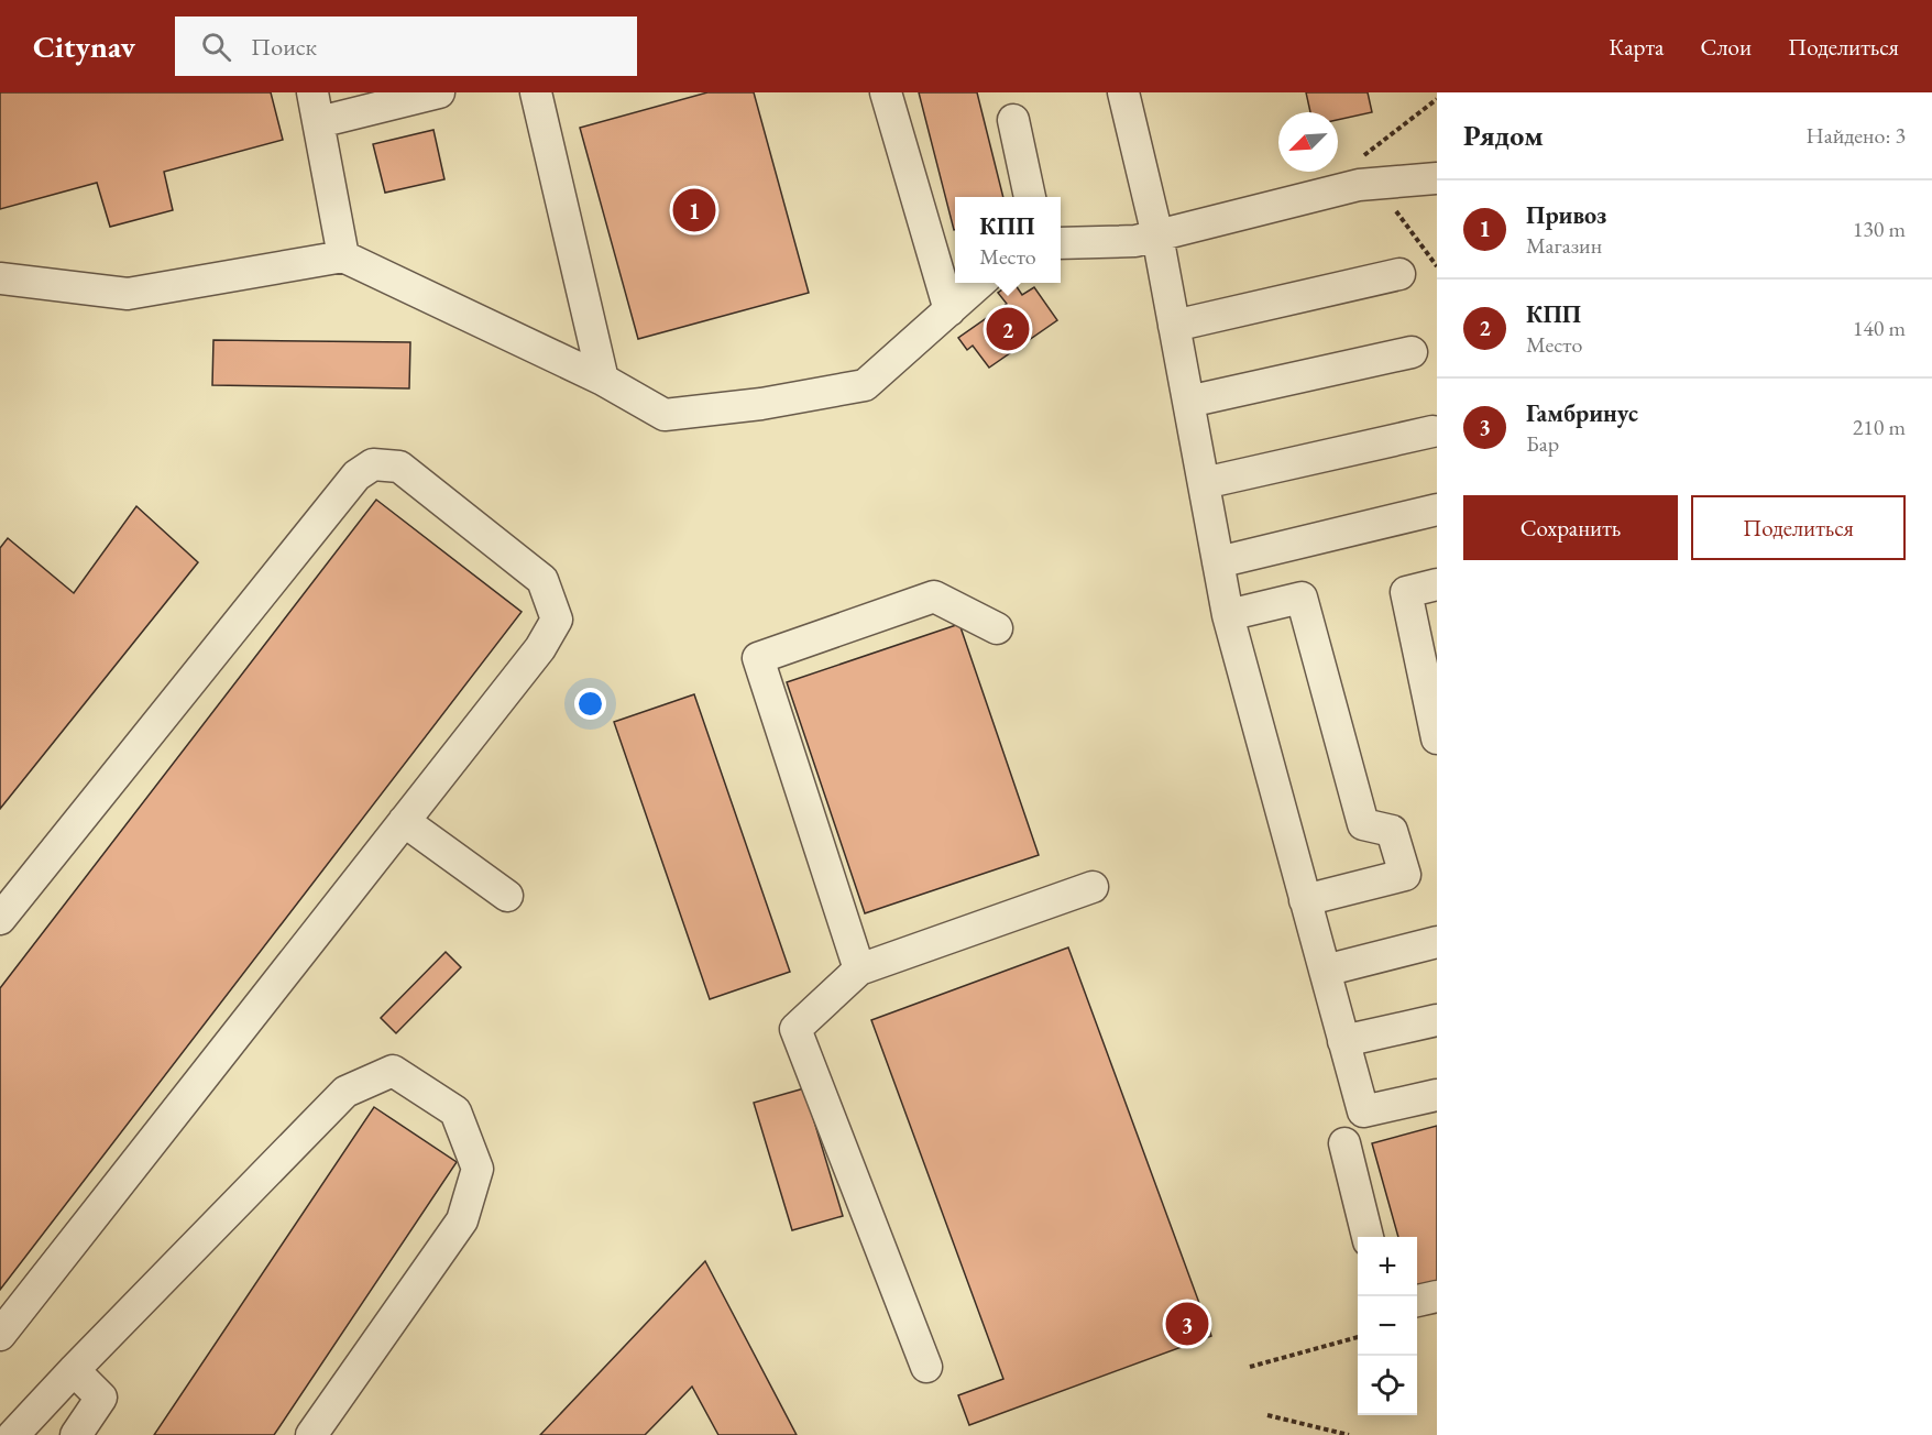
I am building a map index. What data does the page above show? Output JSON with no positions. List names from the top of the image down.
{
  "north": "bottom left",
  "page": {
    "header": "Citynav",
    "search": "Поиск",
    "nav": ["Карта", "Слои", "Поделиться"],
    "heading": ["Рядом", "Найдено: 3"],
    "list": [
      {
        "mark": "1",
        "name": "Привоз",
        "note": "Магазин",
        "value": "130 m"
      },
      {
        "mark": "2",
        "name": "КПП",
        "note": "Место",
        "value": "140 m"
      },
      {
        "mark": "3",
        "name": "Гамбринус",
        "note": "Бар",
        "value": "210 m"
      }
    ],
    "pins": ["1", "2", "3"],
    "popup": ["КПП", "Место"],
    "buttons": ["Сохранить", "Поделиться"],
    "map_buttons": ["+", "−"]
  }
}
